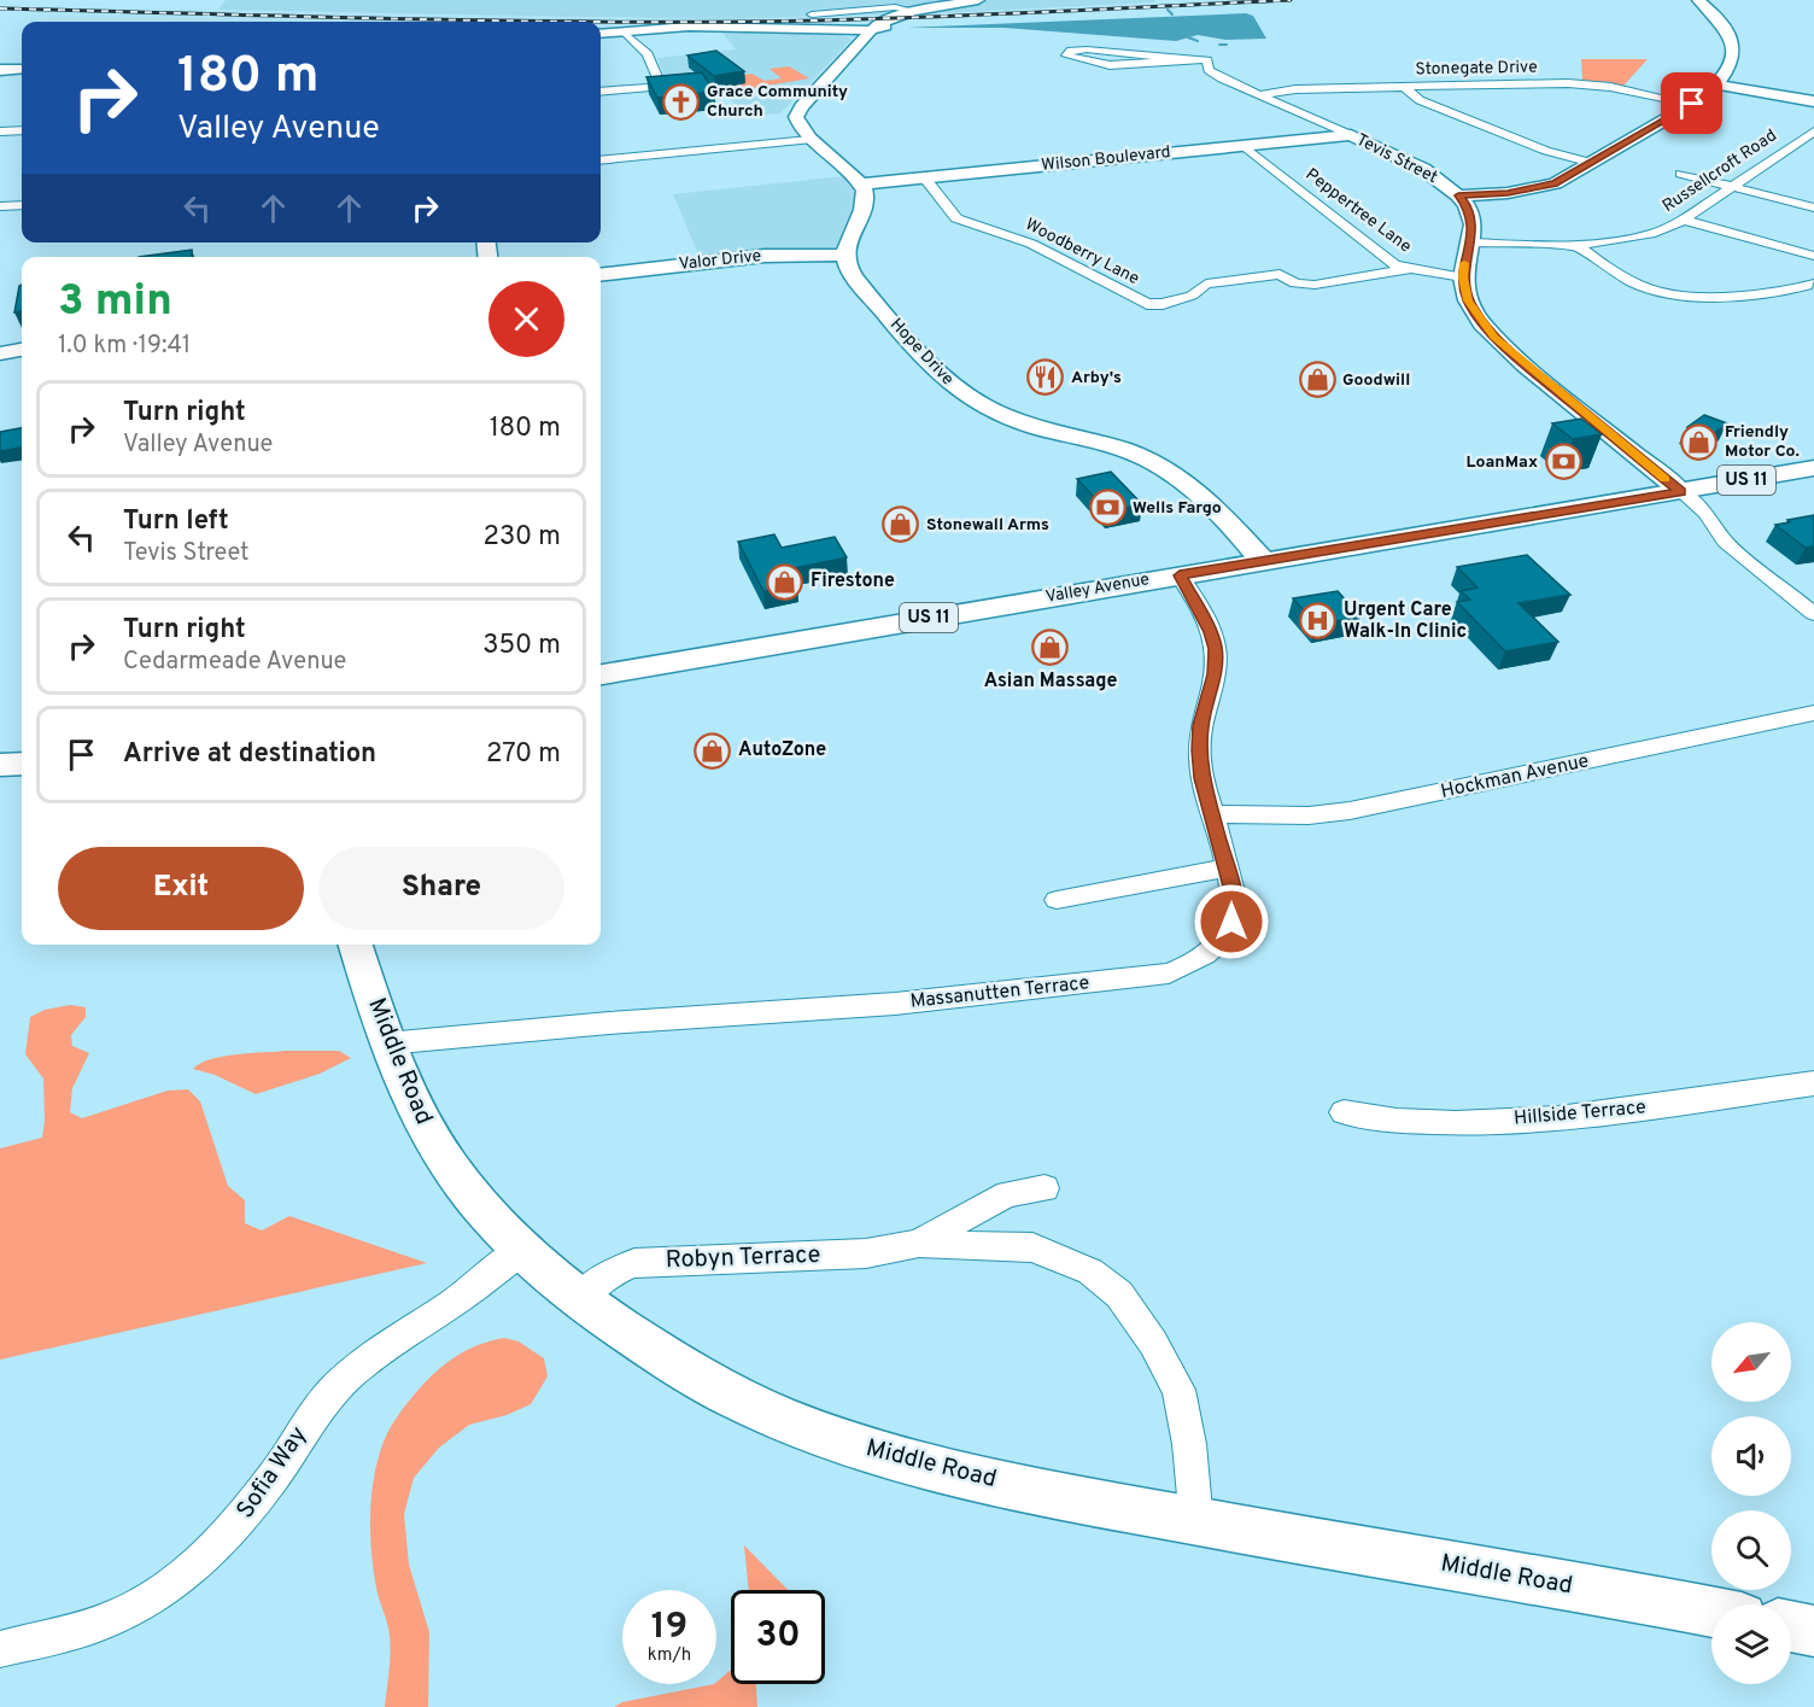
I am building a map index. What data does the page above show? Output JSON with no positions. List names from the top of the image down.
{
  "streets": {
    "main road": ["US 11", "Valley Avenue"],
    "street": [
      "Stonegate Drive",
      "Wilson Boulevard",
      "Tevis Street",
      "Russellcroft Road",
      "Peppertree Lane",
      "Woodberry Lane",
      "Valor Drive",
      "Hope Drive",
      "Hockman Avenue",
      "Massanutten Terrace",
      "Middle Road",
      "Hillside Terrace",
      "Robyn Terrace",
      "Sofia Way"
    ]
  },
  "crossings": [
    ["Stonegate Drive", "Tevis Street"],
    ["Wilson Boulevard", "Tevis Street"],
    ["Wilson Boulevard", "Peppertree Lane"],
    ["Wilson Boulevard", "Woodberry Lane"],
    ["Tevis Street", "Russellcroft Road"],
    ["Tevis Street", "Peppertree Lane"],
    ["Peppertree Lane", "Woodberry Lane"],
    ["Valor Drive", "Hope Drive"],
    ["Hope Drive", "Valley Avenue"],
    ["Valley Avenue", "Massanutten Terrace"],
    ["Hockman Avenue", "Massanutten Terrace"],
    ["Massanutten Terrace", "Middle Road"],
    ["Middle Road", "Robyn Terrace"],
    ["Middle Road", "Sofia Way"]
  ],
  "places": {
    "church": ["Grace Community Church"],
    "restaurant": ["Arby's"],
    "shop": [
      "Goodwill",
      "Friendly Motor Co.",
      "Stonewall Arms",
      "Firestone",
      "Asian Massage",
      "AutoZone"
    ],
    "bank": ["LoanMax", "Wells Fargo"],
    "hospital": ["Urgent Care Walk-In Clinic"]
  },
  "north": "bottom left",
  "page": {
    "turn": ["180 m", "Valley Avenue"],
    "heading": ["3 min", "1.0 km · 19:41"],
    "list": [
      {
        "name": "Turn right",
        "note": "Valley Avenue",
        "value": "180 m"
      },
      {
        "name": "Turn left",
        "note": "Tevis Street",
        "value": "230 m"
      },
      {
        "name": "Turn right",
        "note": "Cedarmeade Avenue",
        "value": "350 m"
      },
      {
        "name": "Arrive at destination",
        "value": "270 m"
      }
    ],
    "buttons": ["Exit", "Share"],
    "speed": "19 km/h",
    "limit": "30"
  }
}
